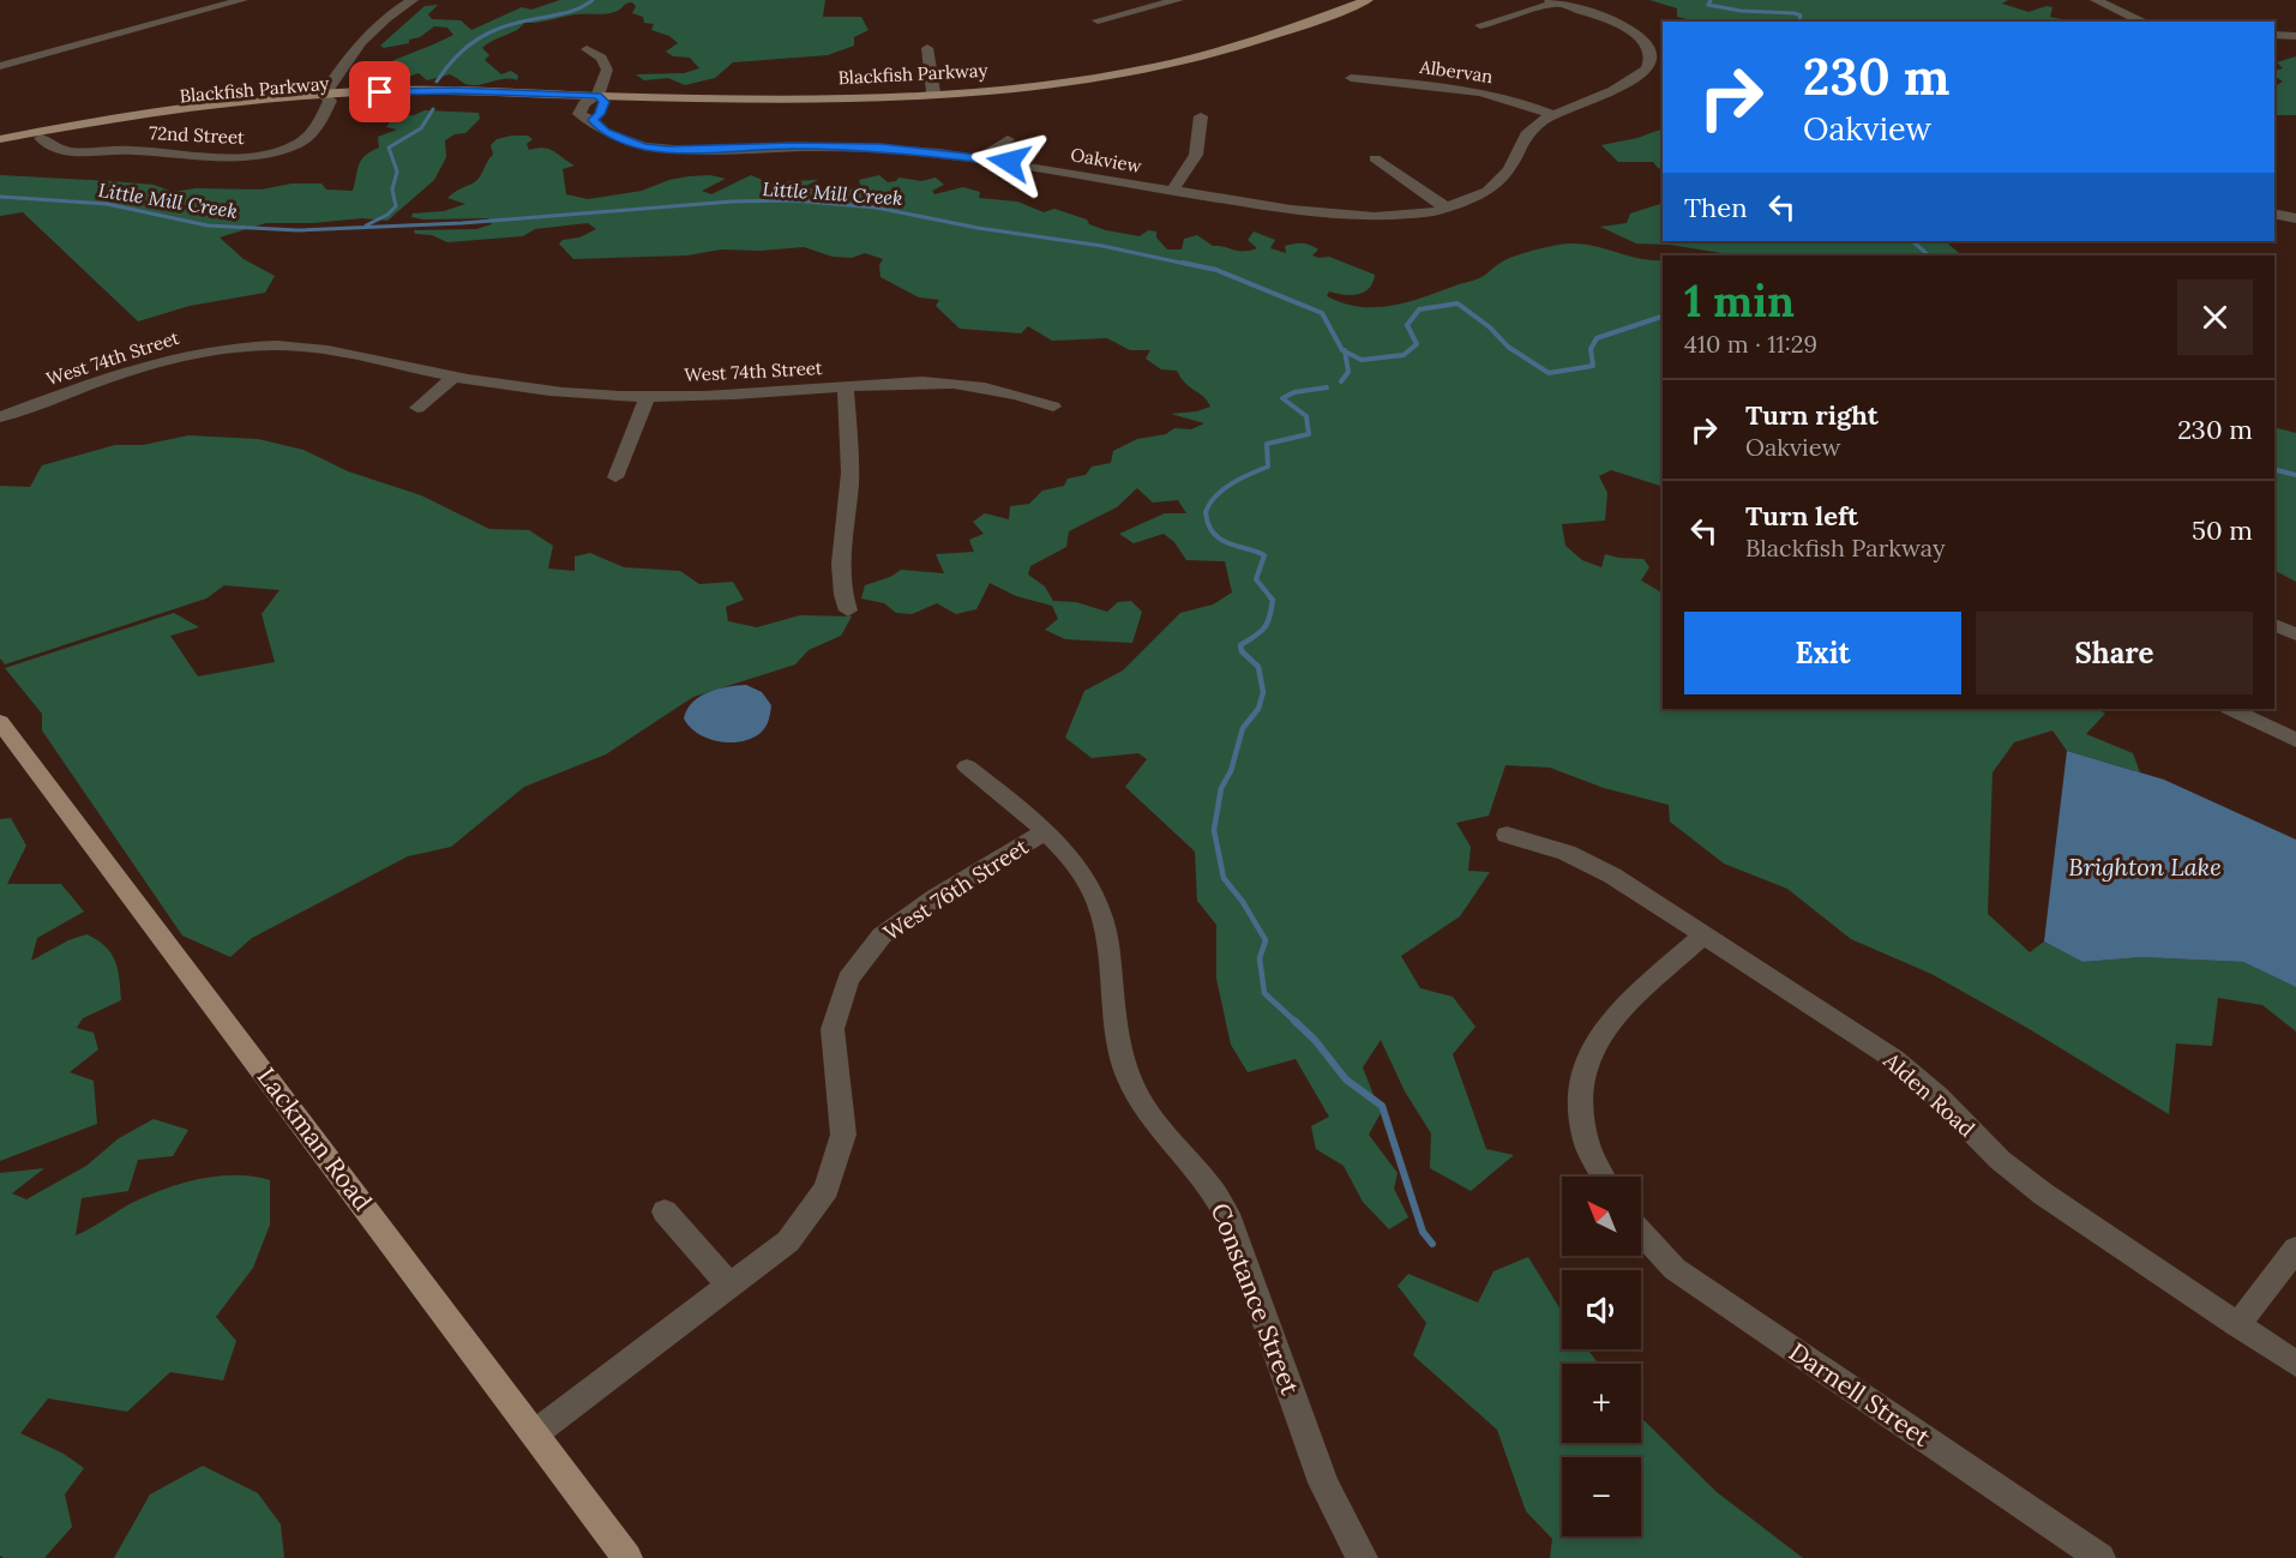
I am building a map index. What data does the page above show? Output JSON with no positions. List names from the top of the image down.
{
  "streets": {
    "main road": ["Blackfish Parkway", "Lackman Road"],
    "street": [
      "Albervan",
      "72nd Street",
      "Oakview",
      "West 74th Street",
      "West 76th Street",
      "Alden Road",
      "Constance Street",
      "Darnell Street"
    ]
  },
  "crossings": [
    ["Albervan", "Oakview"],
    ["Blackfish Parkway", "72nd Street"],
    ["Blackfish Parkway", "Oakview"],
    ["West 76th Street", "Lackman Road"],
    ["West 76th Street", "Constance Street"]
  ],
  "water": ["Little Mill Creek", "Brighton Lake"],
  "north": "top left",
  "page": {
    "turn": ["230 m", "Oakview"],
    "then": "Then",
    "heading": ["1 min", "410 m · 11:29"],
    "list": [
      {
        "name": "Turn right",
        "note": "Oakview",
        "value": "230 m"
      },
      {
        "name": "Turn left",
        "note": "Blackfish Parkway",
        "value": "50 m"
      }
    ],
    "buttons": ["Exit", "Share"],
    "map_buttons": ["+", "−"]
  }
}
